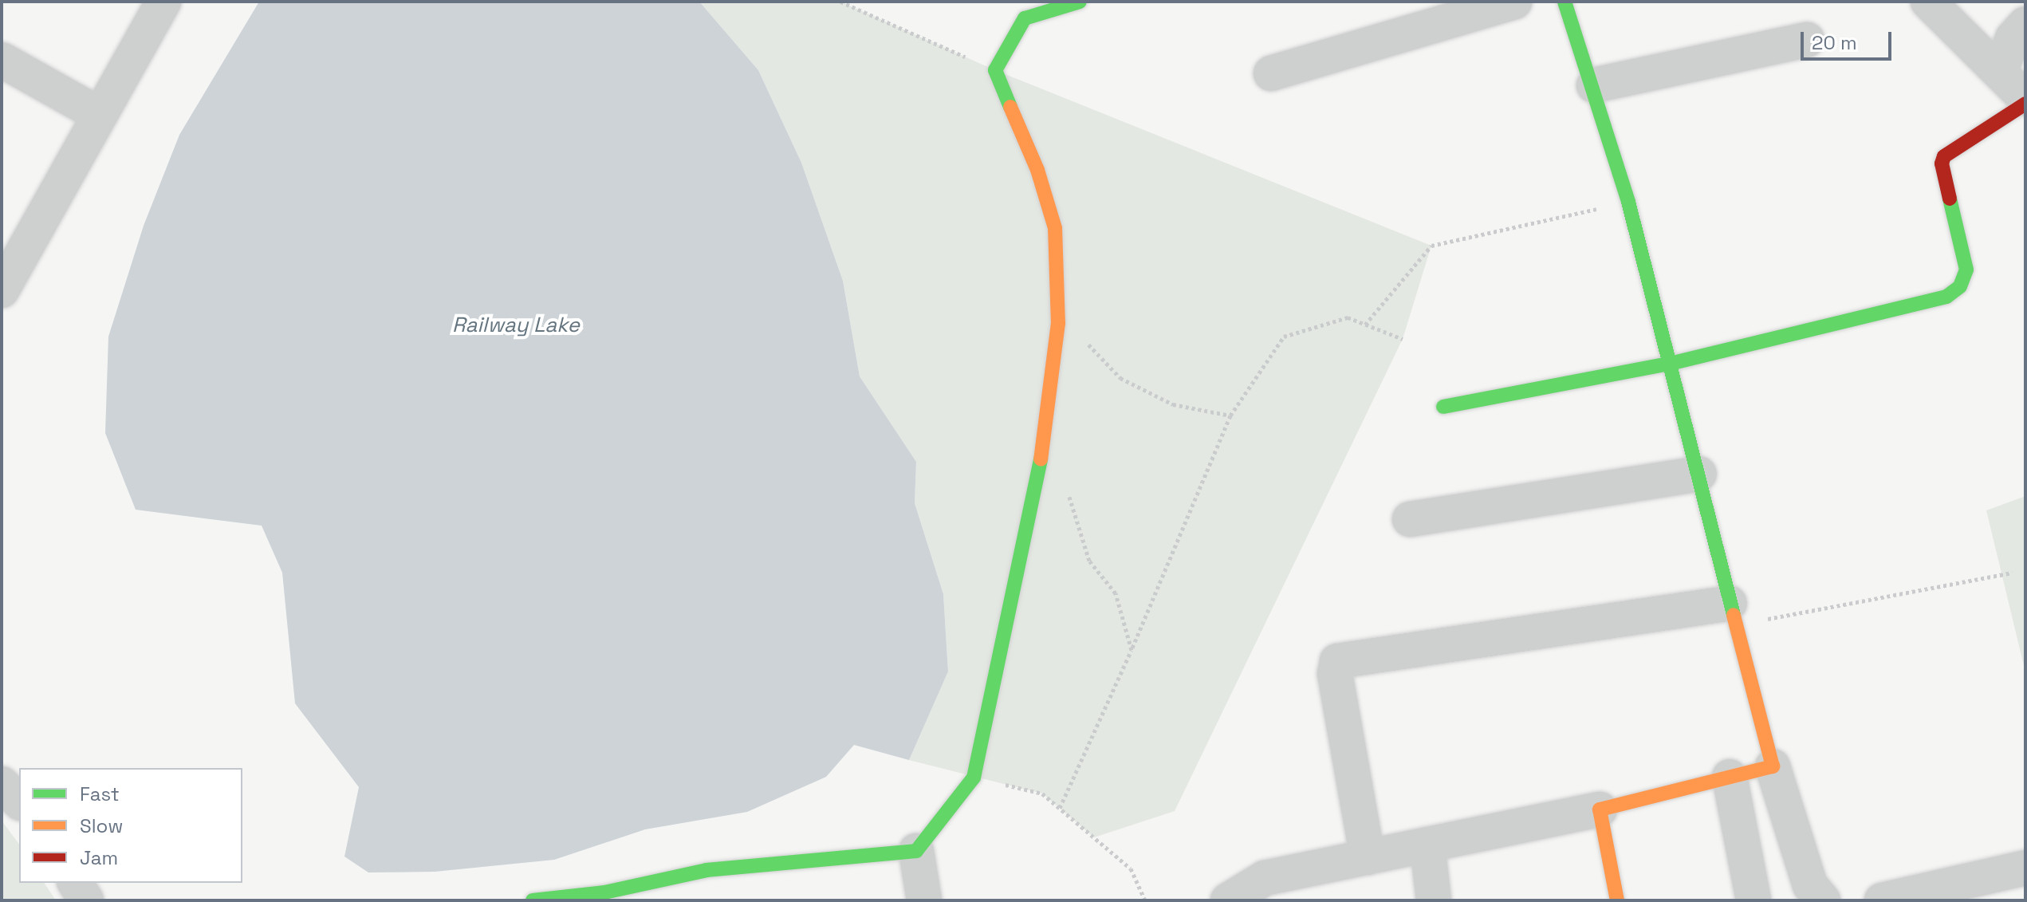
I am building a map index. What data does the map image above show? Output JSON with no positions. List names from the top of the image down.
{
  "water": ["Railway Lake"],
  "legend": ["Fast", "Slow", "Jam"],
  "scale_bar": "20 m"
}
